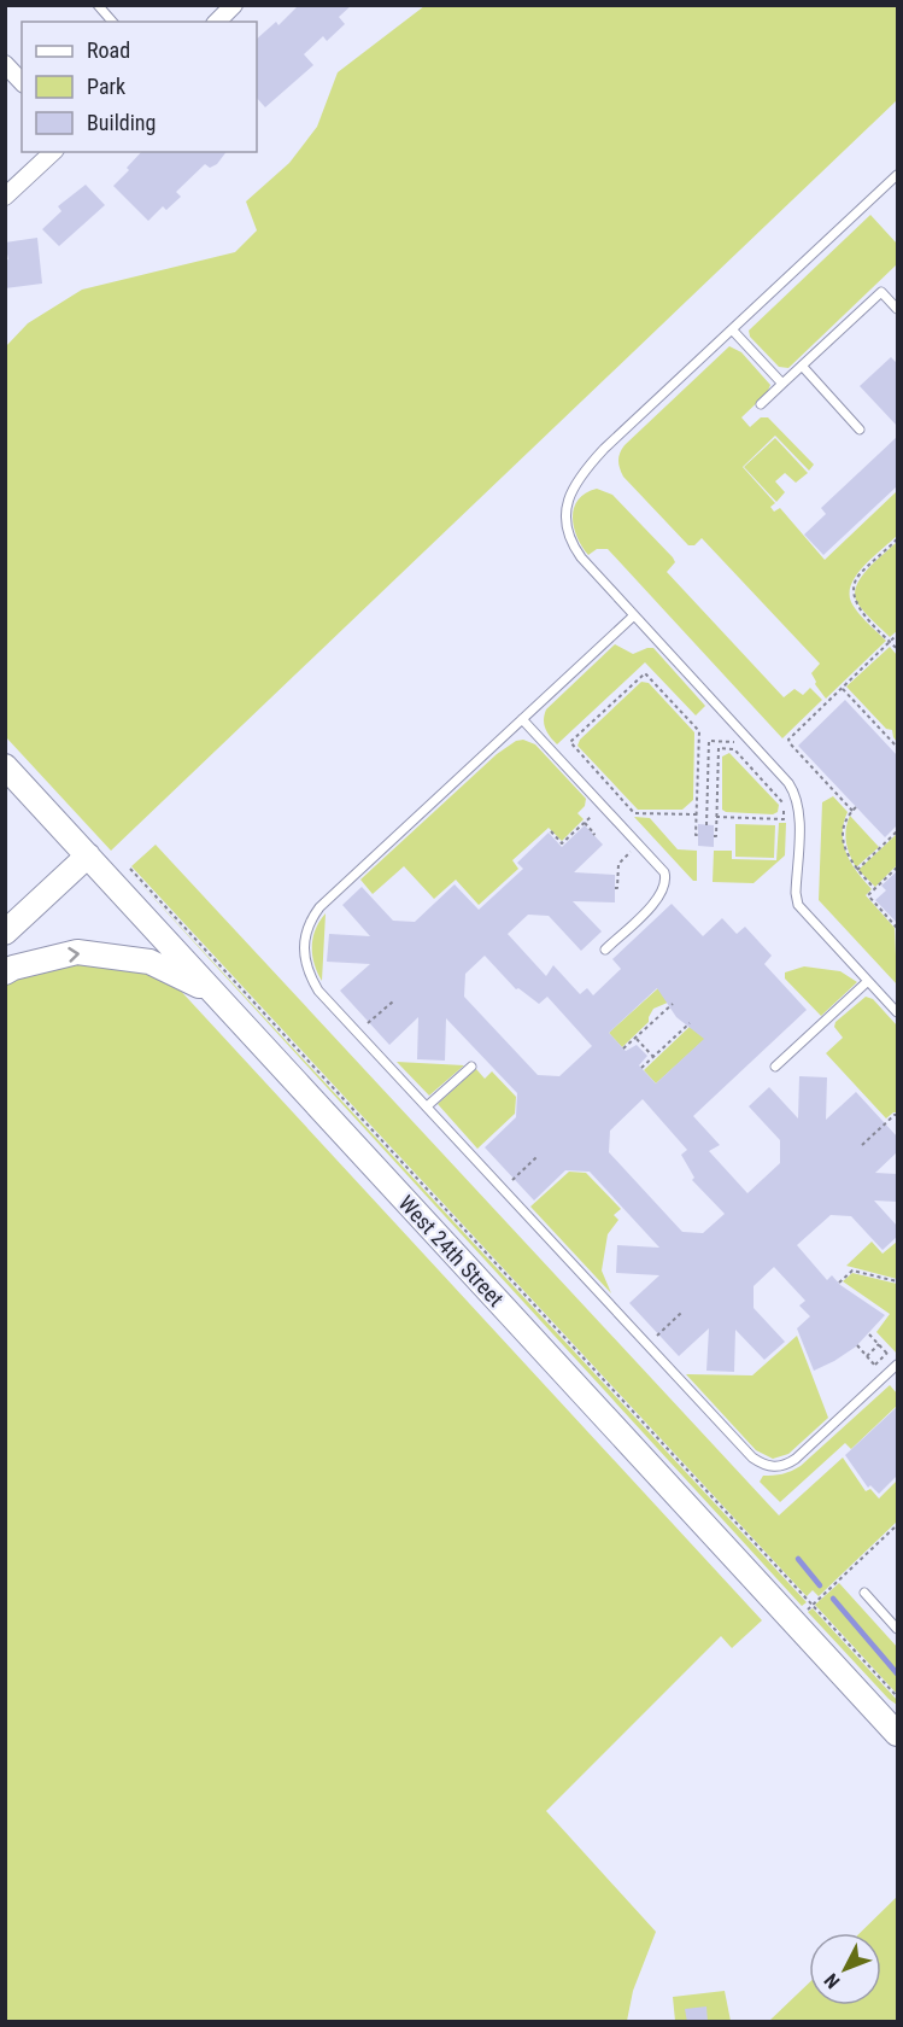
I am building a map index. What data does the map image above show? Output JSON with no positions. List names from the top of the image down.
{
  "streets": {
    "street": ["West 24th Street"]
  },
  "legend": ["Road", "Park", "Building"],
  "north": "bottom left"
}
